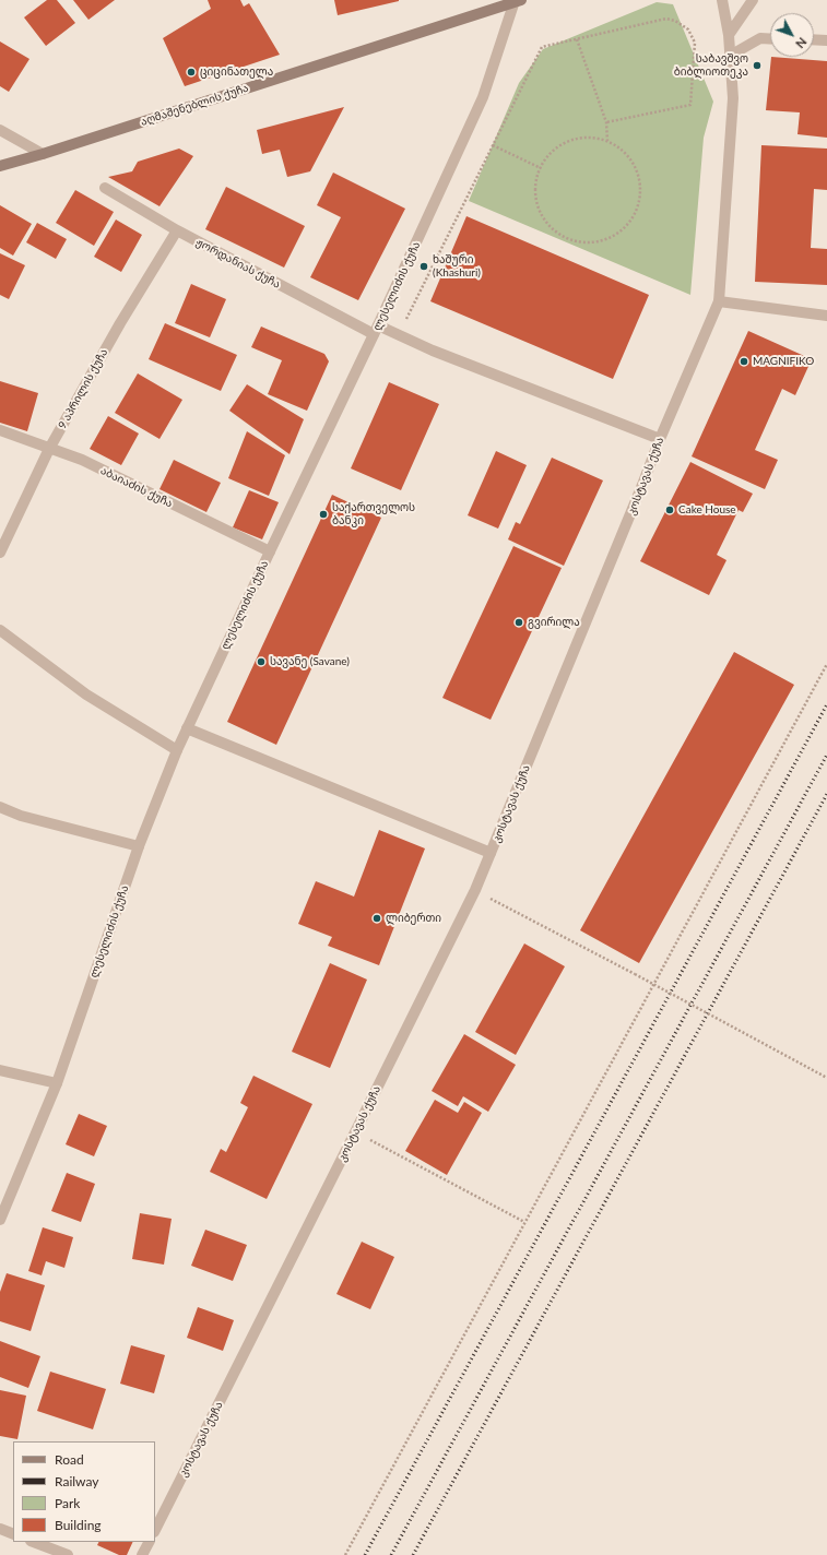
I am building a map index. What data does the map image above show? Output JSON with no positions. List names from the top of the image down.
{
  "streets": {
    "main road": ["აღმაშენებლის ქუჩა"],
    "street": [
      "ჟორდანიას ქუჩა",
      "ლესელიძის ქუჩა",
      "9 აპრილის ქუჩა",
      "კოსტავას ქუჩა",
      "აბაიაძის ქუჩა"
    ]
  },
  "crossings": [
    ["აღმაშენებლის ქუჩა", "ლესელიძის ქუჩა"],
    ["ჟორდანიას ქუჩა", "ლესელიძის ქუჩა"],
    ["ჟორდანიას ქუჩა", "9 აპრილის ქუჩა"],
    ["ჟორდანიას ქუჩა", "კოსტავას ქუჩა"],
    ["ლესელიძის ქუჩა", "აბაიაძის ქუჩა"],
    ["9 აპრილის ქუჩა", "აბაიაძის ქუჩა"]
  ],
  "places": [
    "საბავშვო ბიბლიოთეკა",
    "ციცინათელა",
    "ხაშური (Khashuri)",
    "MAGNIFIKO",
    "Cake House",
    "საქართველოს ბანკი",
    "გვირილა",
    "სავანე (Savane)",
    "ლიბერთი"
  ],
  "legend": [
    "Road",
    "Railway",
    "Park",
    "Building"
  ],
  "north": "bottom right"
}
